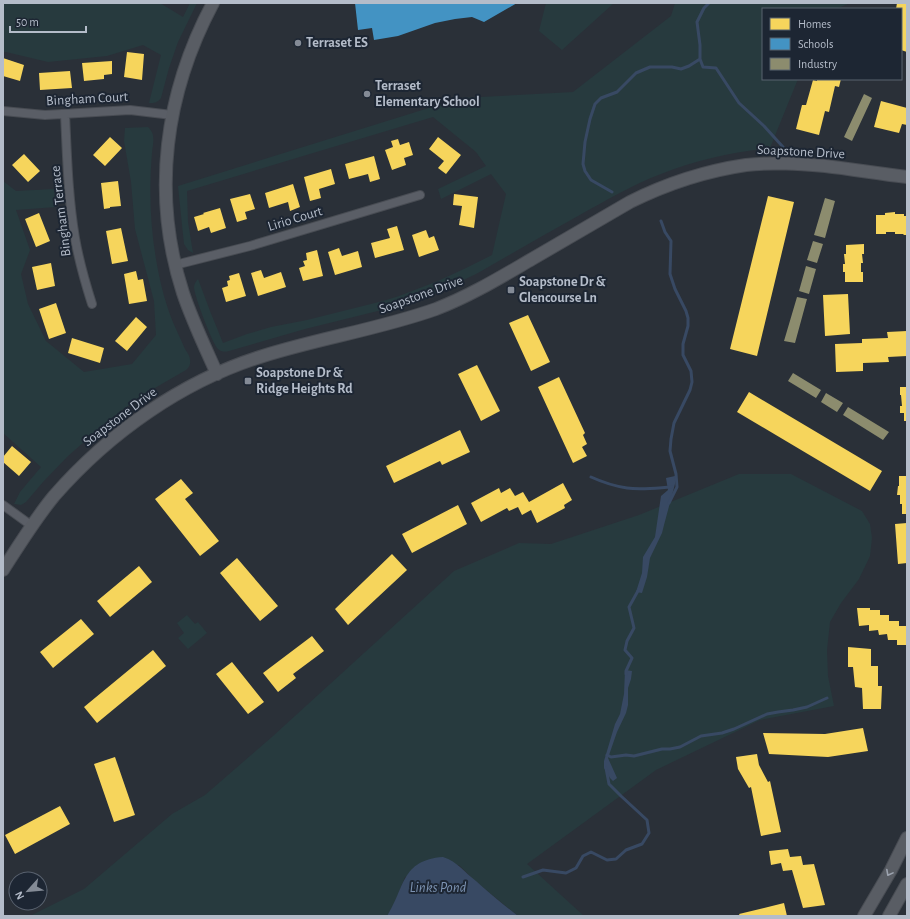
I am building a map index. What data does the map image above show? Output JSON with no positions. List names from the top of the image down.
{
  "streets": {
    "street": [
      "Bingham Court",
      "Soapstone Drive",
      "Bingham Terrace",
      "Lirio Court"
    ]
  },
  "crossings": [
    ["Bingham Court", "Bingham Terrace"]
  ],
  "water": ["Links Pond"],
  "places": {
    "other": ["Terraset ES", "Terraset Elementary School"],
    "transit": ["Soapstone Dr & Glencourse Ln", "Soapstone Dr & Ridge Heights Rd"]
  },
  "legend": ["Homes", "Schools", "Industry"],
  "scale_bar": "50 m",
  "north": "bottom left"
}
